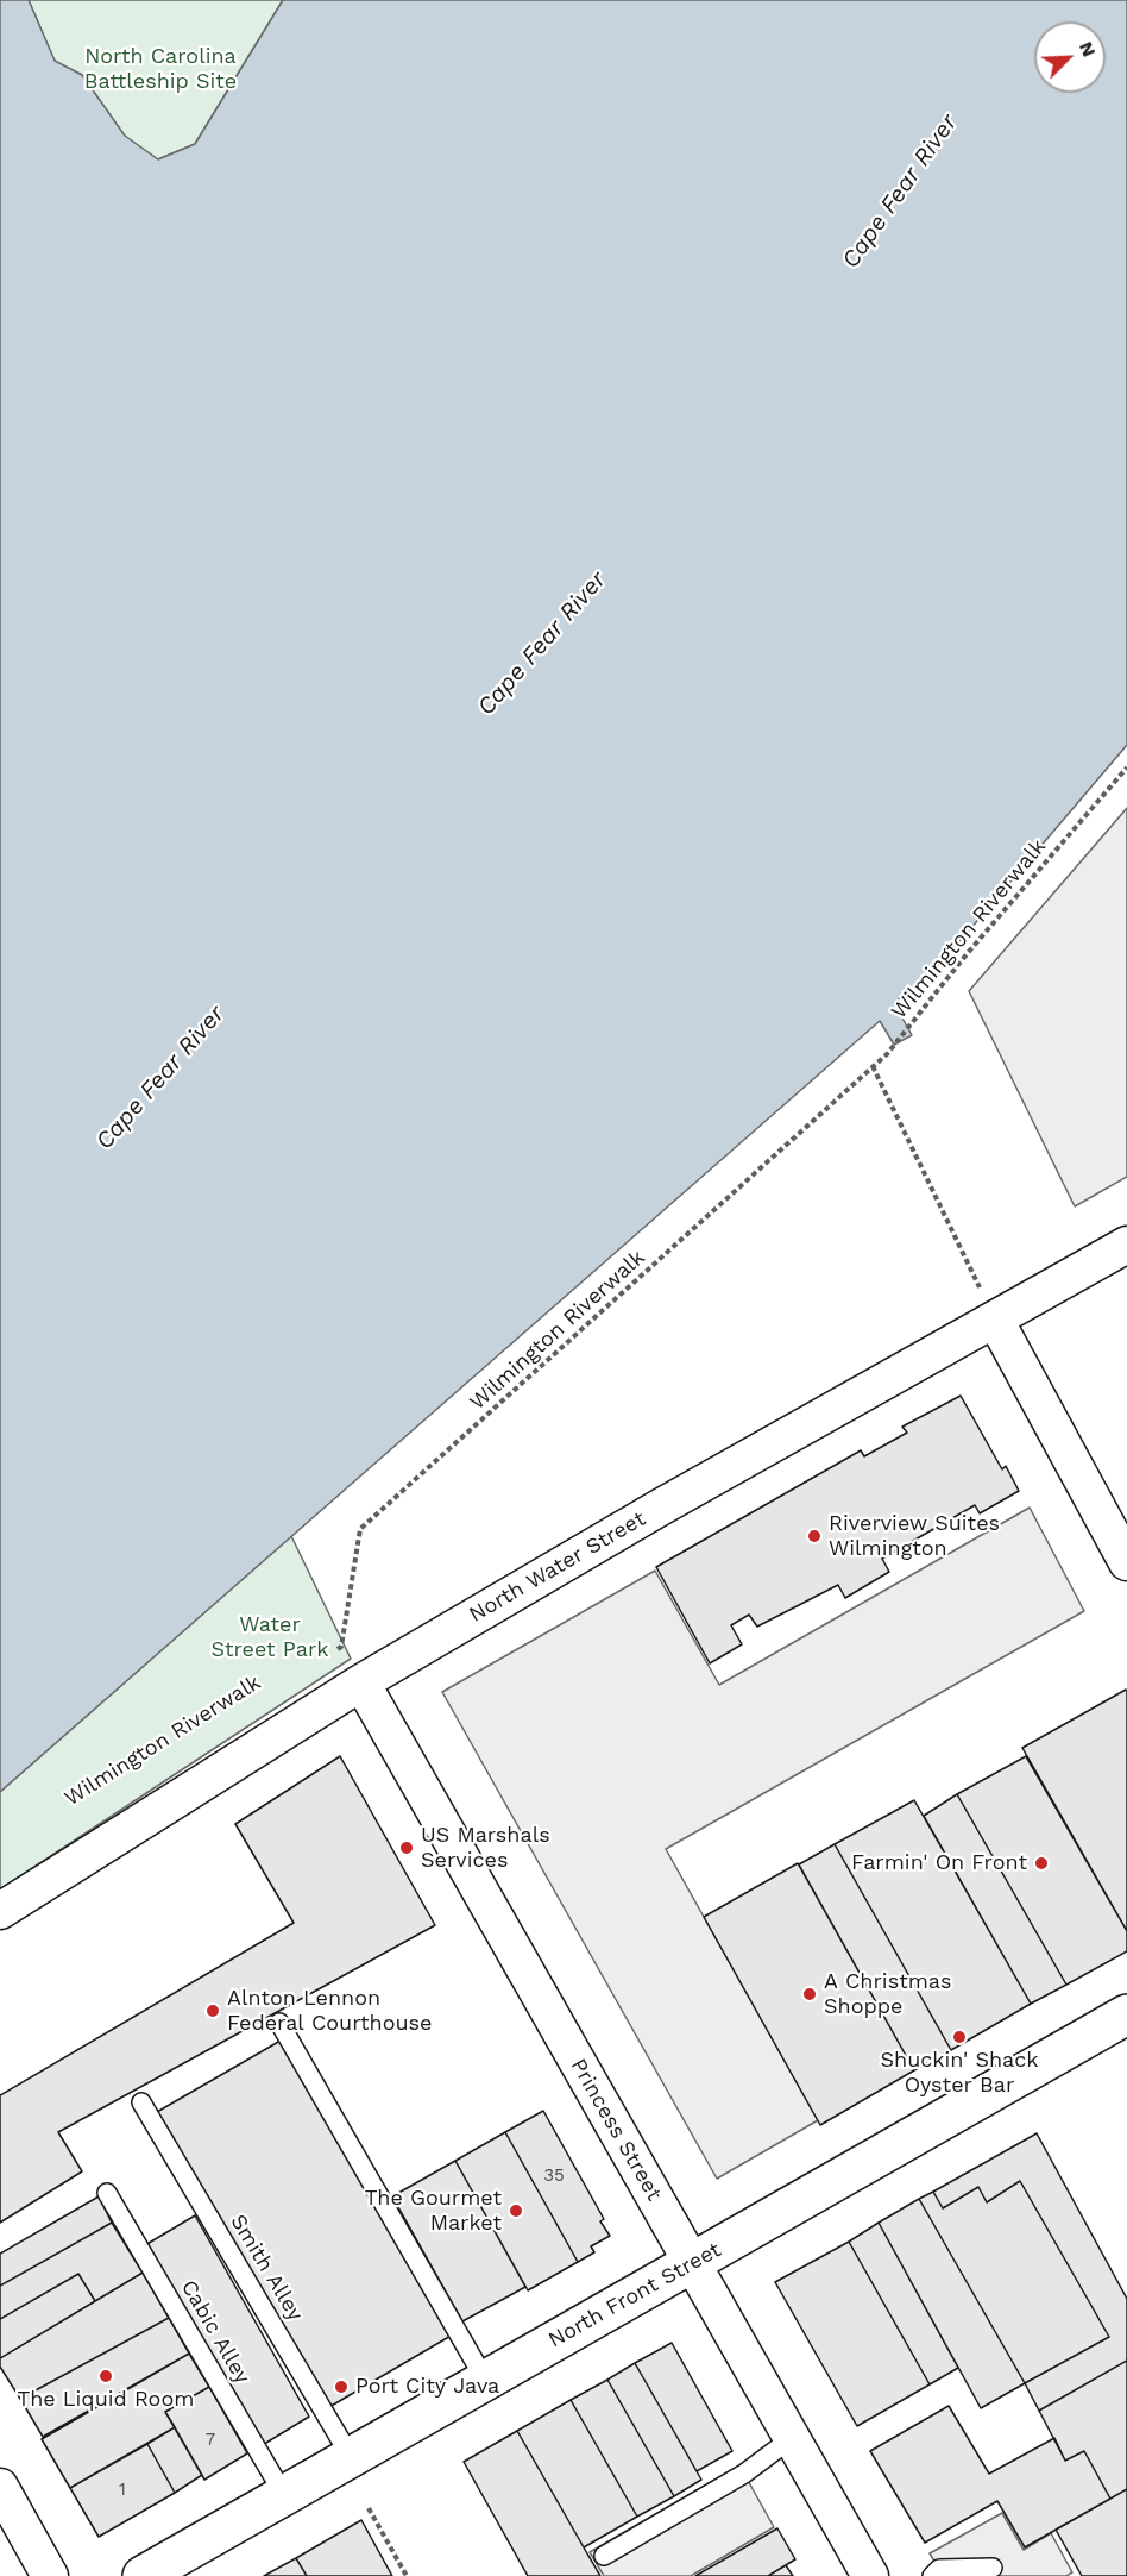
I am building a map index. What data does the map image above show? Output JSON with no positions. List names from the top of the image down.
{
  "streets": {
    "main road": ["North Front Street"],
    "street": ["North Water Street", "Princess Street"],
    "lane": ["Smith Alley", "Cabic Alley"],
    "path": ["Wilmington Riverwalk"]
  },
  "crossings": [
    ["North Water Street", "Princess Street"],
    ["Princess Street", "North Front Street"],
    ["Smith Alley", "North Front Street"],
    ["North Front Street", "Cabic Alley"]
  ],
  "water": ["Cape Fear River"],
  "parks": ["North Carolina Battleship Site", "Water Street Park"],
  "places": [
    "Riverview Suites Wilmington",
    "US Marshals Services",
    "Farmin' On Front",
    "A Christmas Shoppe",
    "Alnton Lennon Federal Courthouse",
    "Shuckin' Shack Oyster Bar",
    "The Gourmet Market",
    "The Liquid Room",
    "Port City Java"
  ],
  "house_numbers": ["35", "7", "1"],
  "north": "top right"
}
